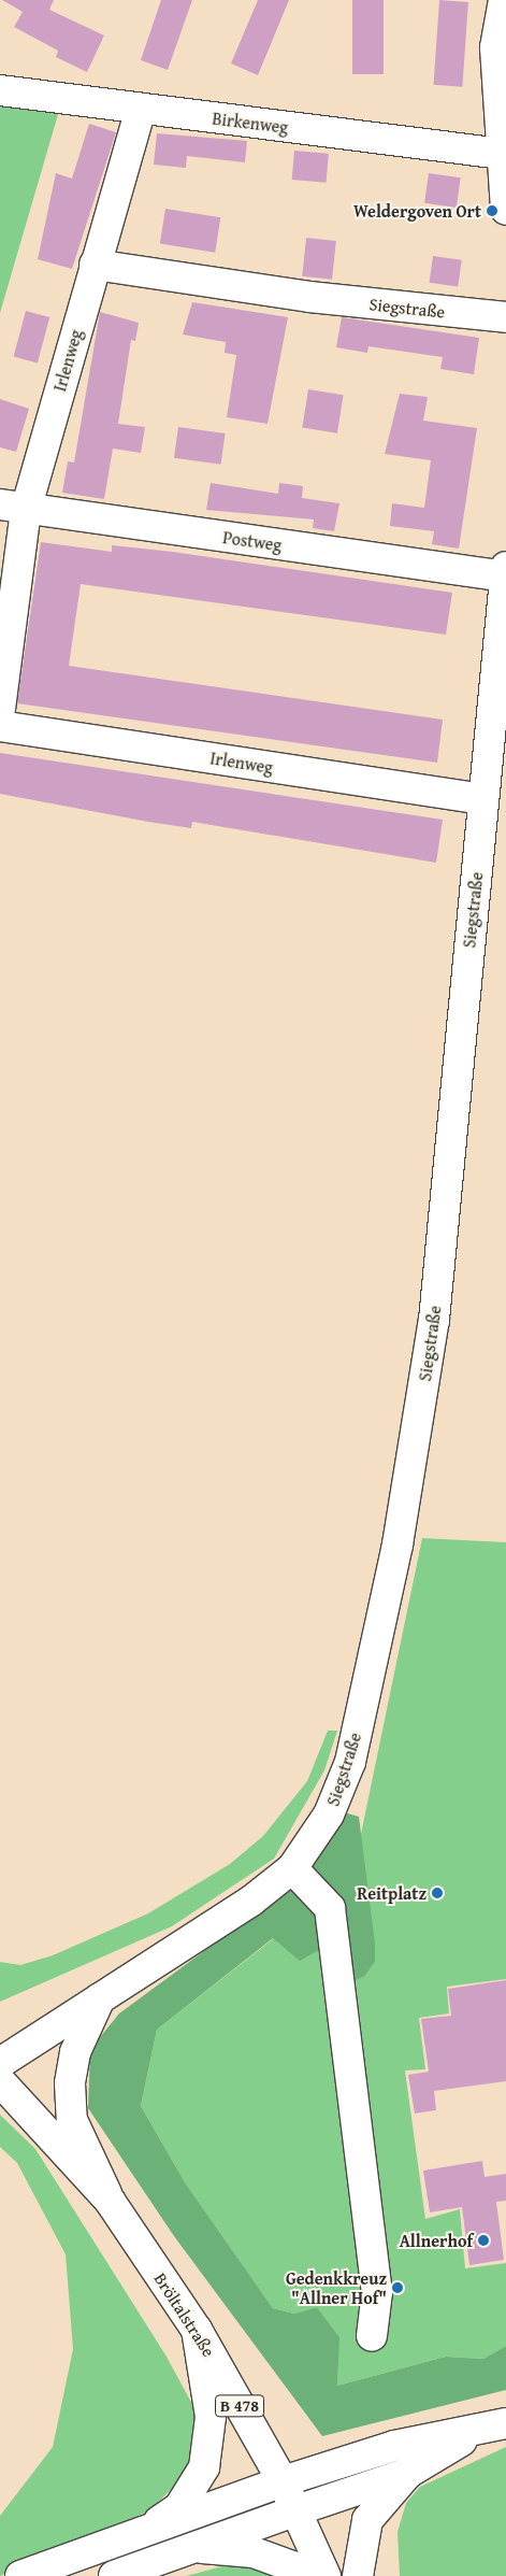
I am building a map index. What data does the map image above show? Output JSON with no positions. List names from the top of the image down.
{
  "streets": {
    "main road": [
      "Birkenweg",
      "Siegstraße",
      "Irlenweg",
      "Postweg",
      "Bröltalstraße",
      "B 478"
    ]
  },
  "crossings": [
    ["Birkenweg", "Irlenweg"],
    ["Siegstraße", "Irlenweg"],
    ["Siegstraße", "Postweg"],
    ["Irlenweg", "Postweg"]
  ],
  "places": [
    "Weldergoven Ort",
    "Reitplatz",
    "Allnerhof",
    "Gedenkkreuz \"Allner Hof\""
  ]
}
